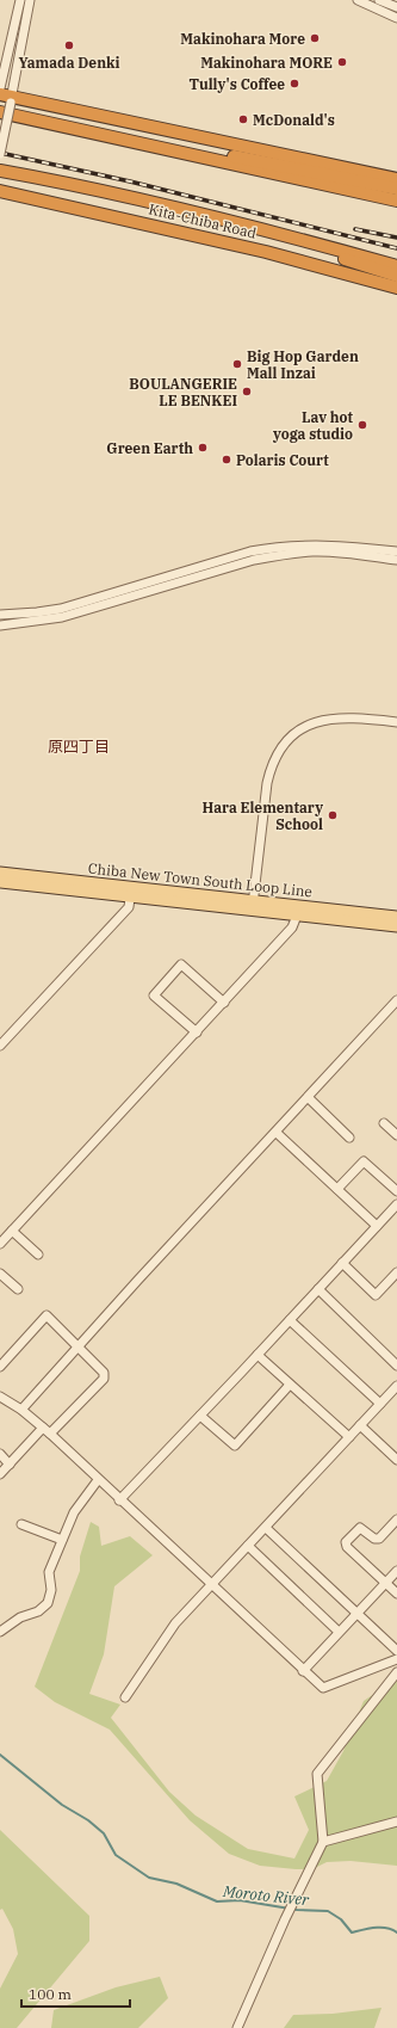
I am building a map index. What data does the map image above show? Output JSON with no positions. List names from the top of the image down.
{
  "streets": {
    "highway": ["Kita-Chiba Road"],
    "main road": ["Chiba New Town South Loop Line"]
  },
  "districts": ["原四丁目"],
  "water": ["Moroto River"],
  "places": [
    "Makinohara More",
    "Yamada Denki",
    "Makinohara MORE",
    "Tully's Coffee",
    "McDonald's",
    "Big Hop Garden Mall Inzai",
    "BOULANGERIE LE BENKEI",
    "Lav hot yoga studio",
    "Green Earth",
    "Polaris Court",
    "Hara Elementary School"
  ],
  "scale_bar": "100 m"
}
